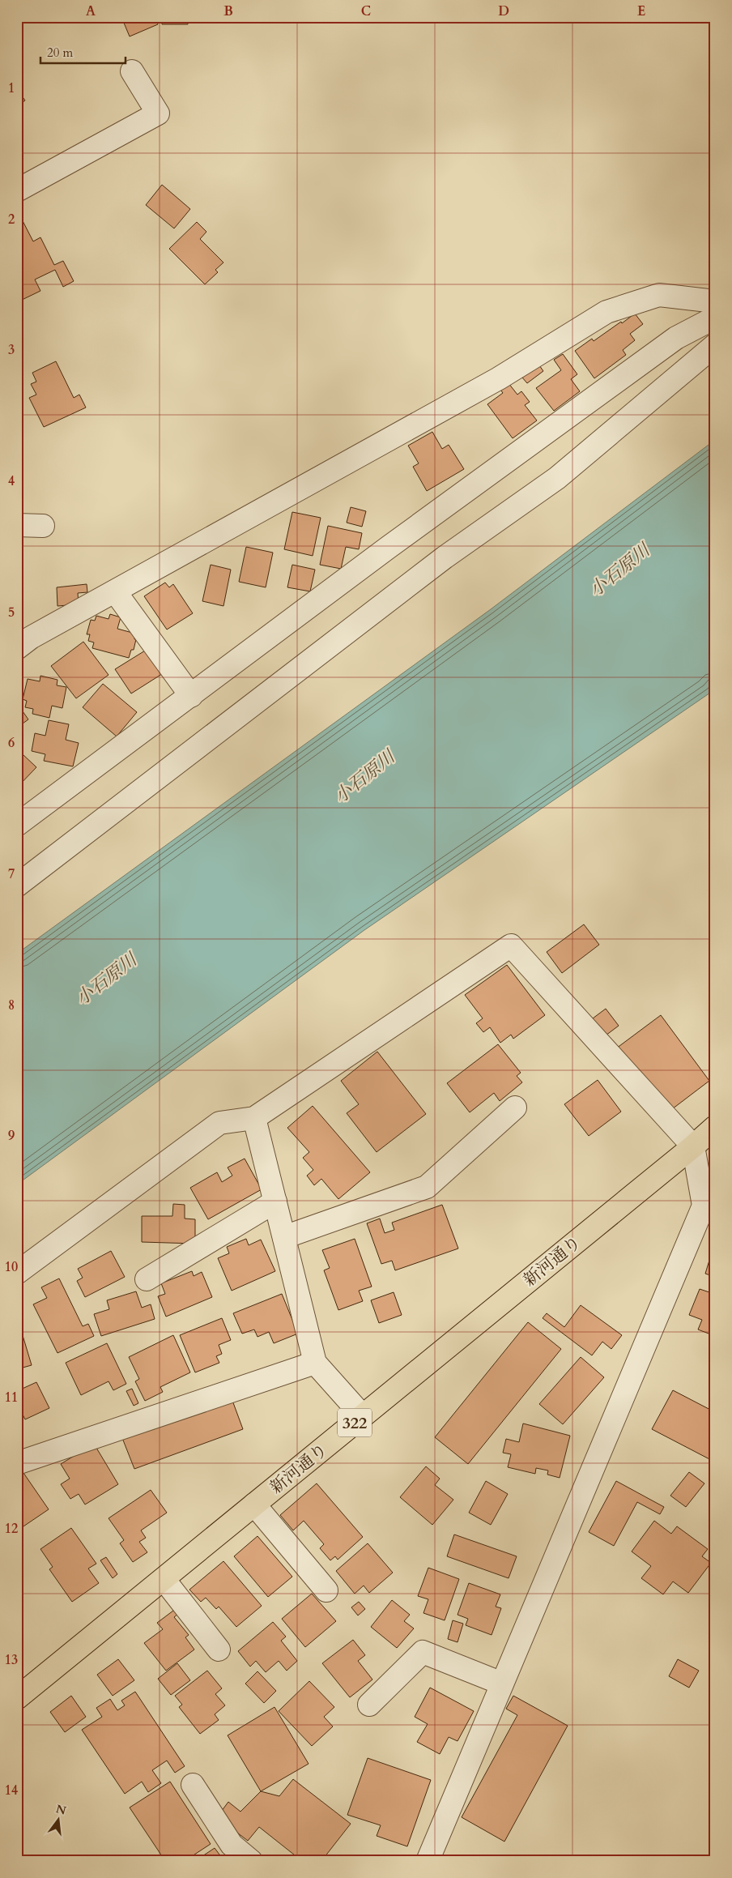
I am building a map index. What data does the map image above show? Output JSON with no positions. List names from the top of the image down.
{
  "streets": {
    "highway": ["新河通り", "322"]
  },
  "crossings": [
    ["新河通り", "322"]
  ],
  "water": ["小石原川"],
  "scale_bar": "20 m",
  "north": "top",
  "grid": {
    "columns": [
      "A",
      "B",
      "C",
      "D",
      "E"
    ],
    "rows": [
      "1",
      "2",
      "3",
      "4",
      "5",
      "6",
      "7",
      "8",
      "9",
      "10",
      "11",
      "12",
      "13",
      "14"
    ]
  }
}
